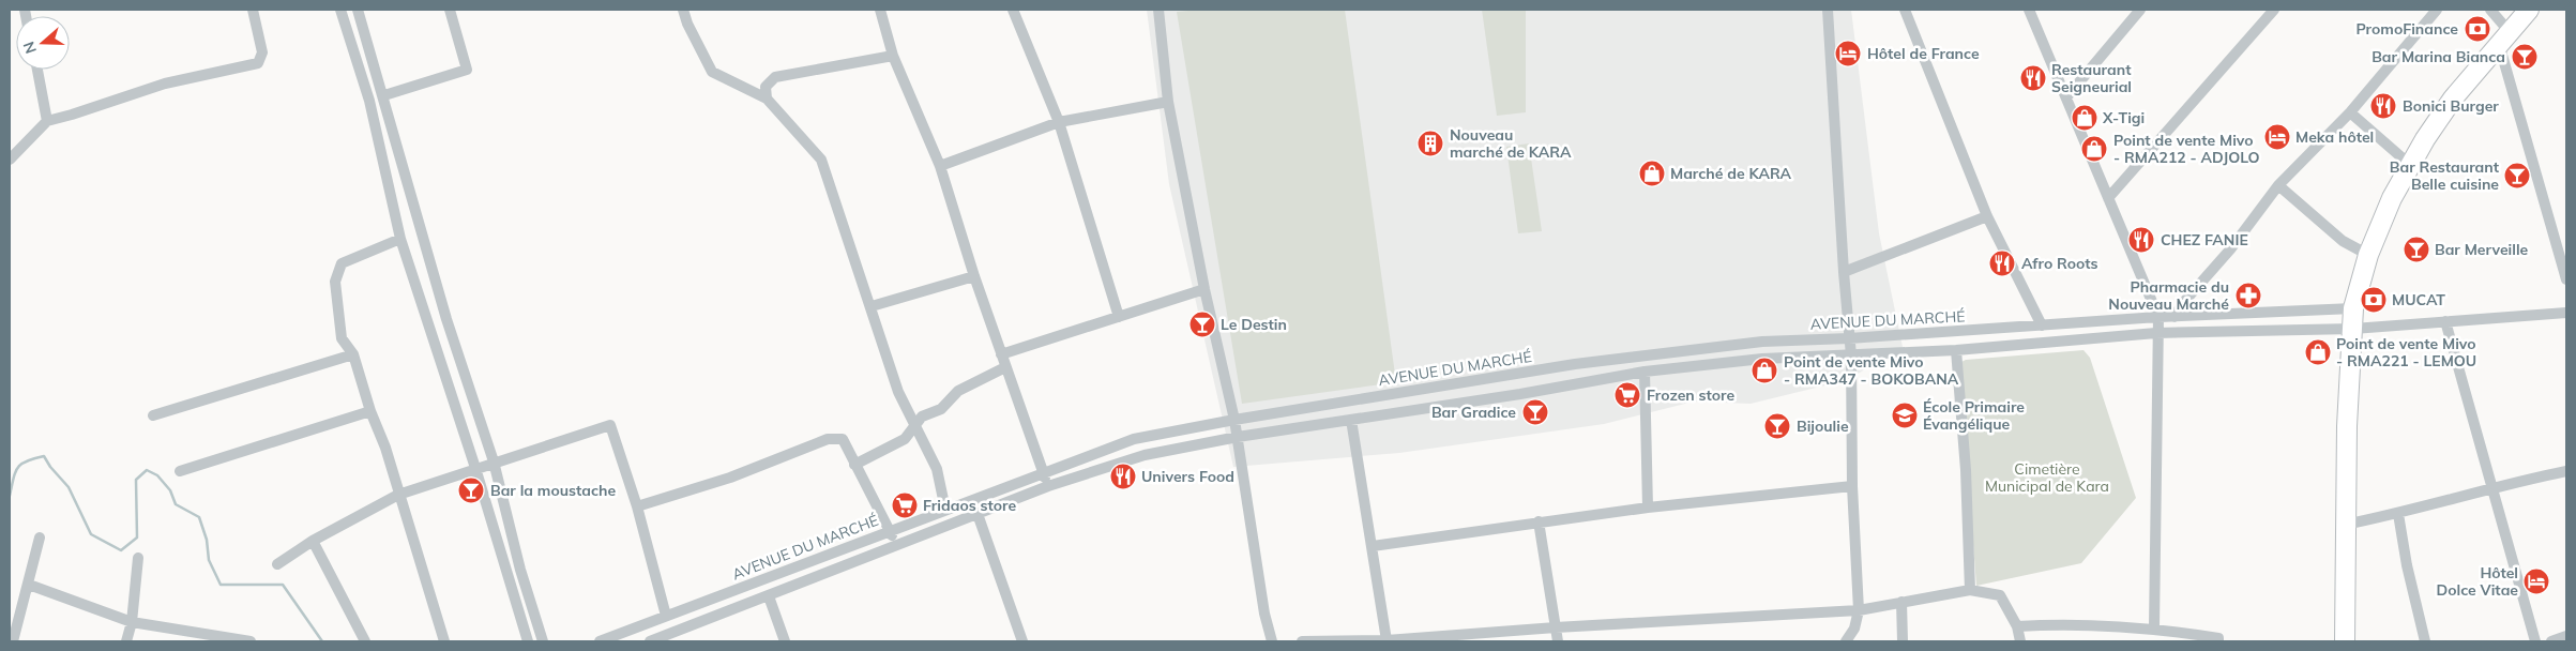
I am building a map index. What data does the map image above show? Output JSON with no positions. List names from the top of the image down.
{
  "streets": {
    "street": ["AVENUE DU MARCHÉ"]
  },
  "parks": ["Cimetière Municipal de Kara"],
  "places": {
    "bank": ["PromoFinance", "MUCAT"],
    "hotel": ["Hôtel de France", "Meka hôtel", "Hôtel Dolce Vitae"],
    "bar": [
      "Bar Marina Bianca",
      "Bar Restaurant Belle cuisine",
      "Bar Merveille",
      "Le Destin",
      "Bar Gradice",
      "Bijoulie",
      "Bar la moustache"
    ],
    "restaurant": [
      "Restaurant Seigneurial",
      "Bonici Burger",
      "CHEZ FANIE",
      "Afro Roots",
      "Univers Food"
    ],
    "shop": [
      "X-Tigi",
      "Point de vente Mivo - RMA212 - ADJOLO",
      "Marché de KARA",
      "Point de vente Mivo - RMA221 - LEMOU",
      "Point de vente Mivo - RMA347 - BOKOBANA"
    ],
    "building": ["Nouveau marché de KARA"],
    "pharmacy": ["Pharmacie du Nouveau Marché"],
    "supermarket": ["Frozen store", "Fridaos store"],
    "school or university": ["École Primaire Évangélique"]
  },
  "north": "left"
}
